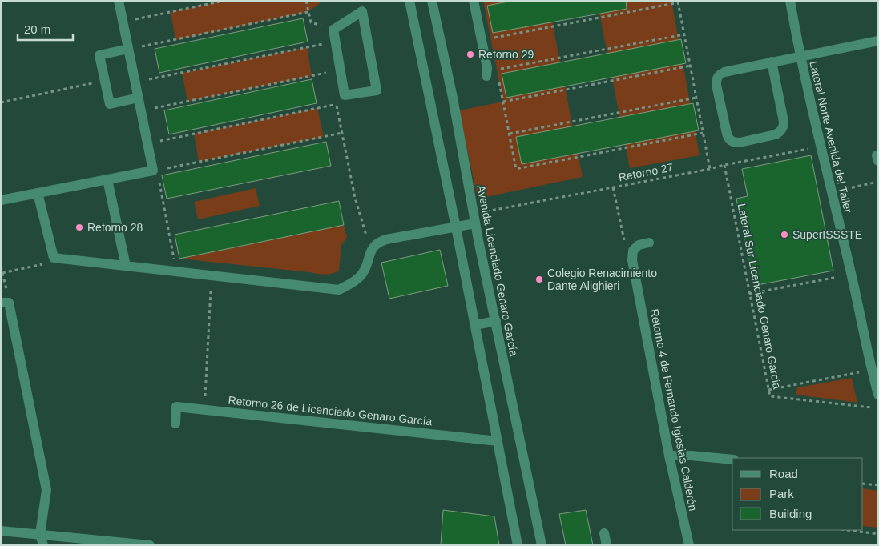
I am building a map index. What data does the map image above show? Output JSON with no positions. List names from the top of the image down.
{
  "streets": {
    "street": [
      "Lateral Norte Avenida del Taller",
      "Avenida Licenciado Genaro García",
      "Retorno 4 de Fernando Iglesias Calderón",
      "Retorno 26 de Licenciado Genaro García"
    ],
    "path": ["Retorno 27", "Lateral Sur Licenciado Genaro García"]
  },
  "crossings": [
    ["Lateral Norte Avenida del Taller", "Retorno 27"],
    ["Retorno 27", "Avenida Licenciado Genaro García"],
    ["Retorno 27", "Lateral Sur Licenciado Genaro García"]
  ],
  "places": [
    "Retorno 29",
    "Retorno 28",
    "SuperISSSTE",
    "Colegio Renacimiento Dante Alighieri"
  ],
  "legend": ["Road", "Park", "Building"],
  "scale_bar": "20 m"
}
